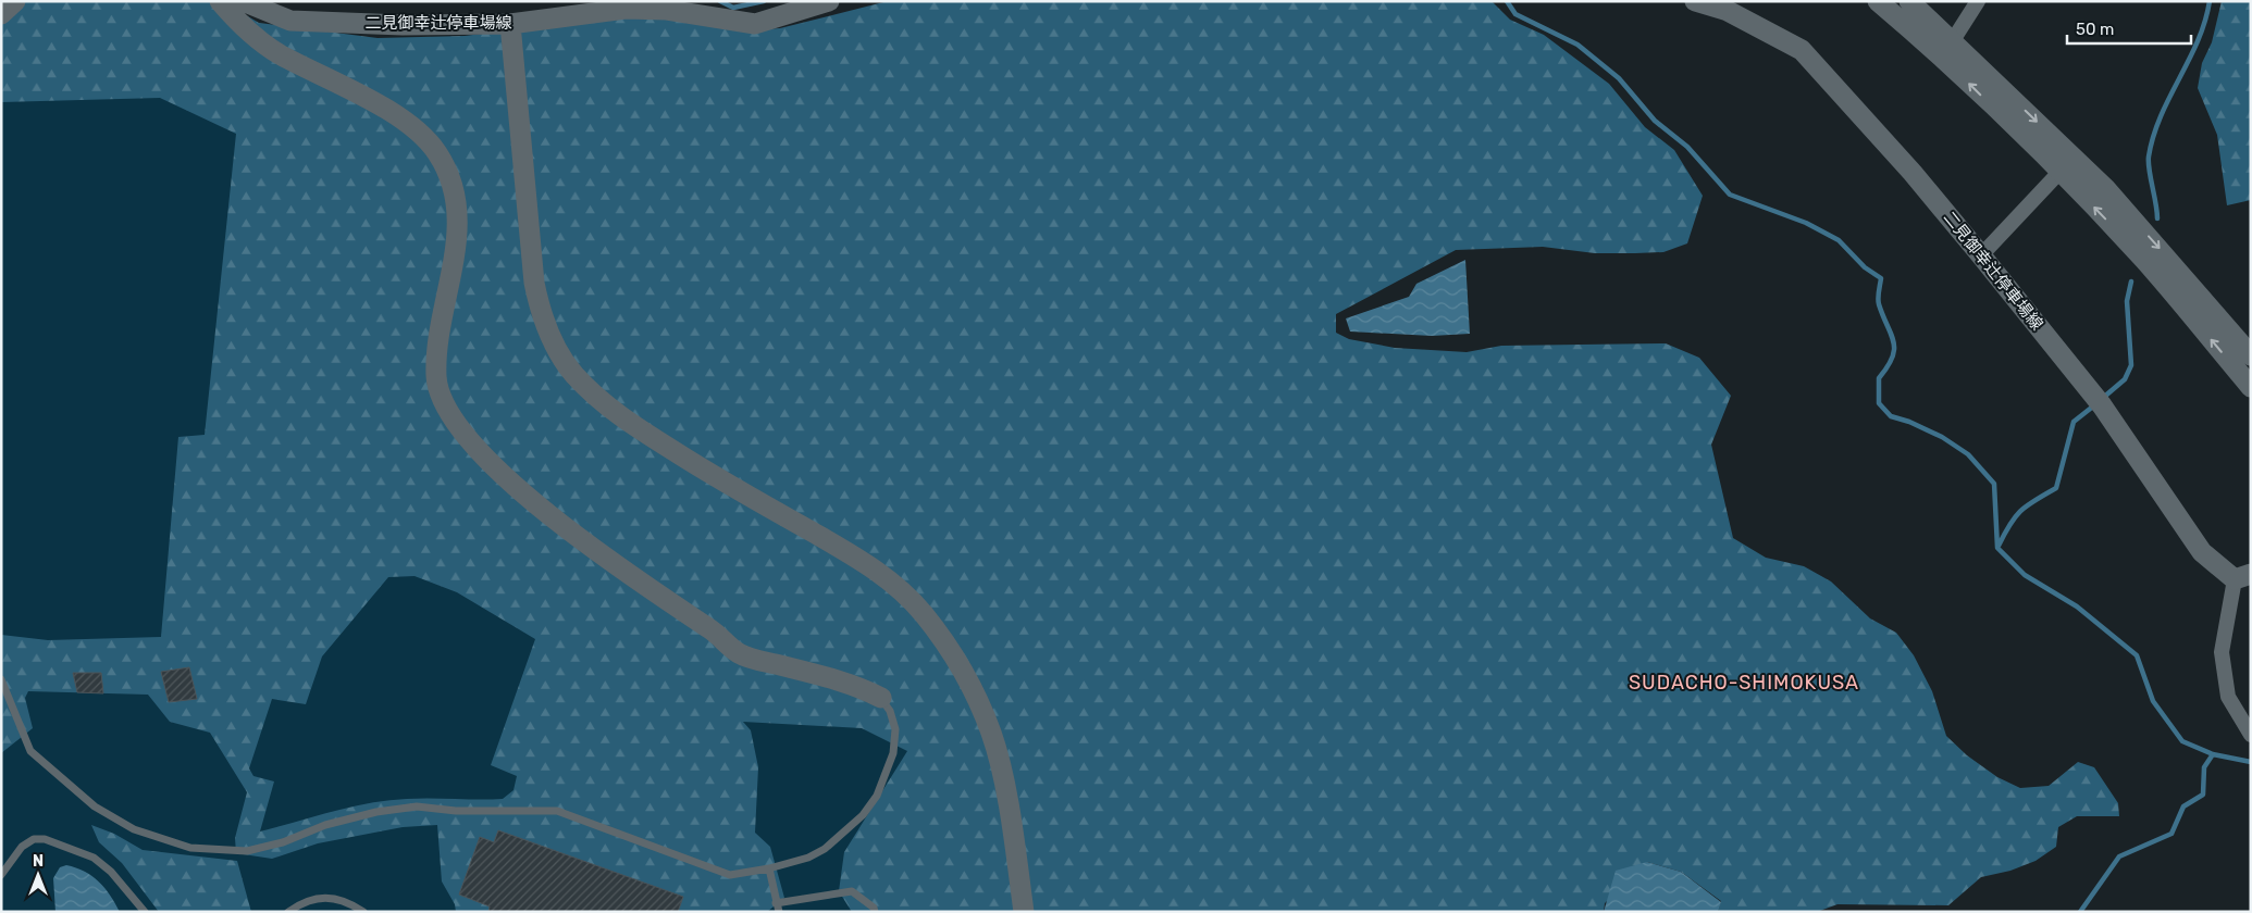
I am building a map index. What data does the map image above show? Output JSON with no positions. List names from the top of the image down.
{
  "streets": {
    "street": ["二見御幸辻停車場線"]
  },
  "districts": ["SUDACHO-SHIMOKUSA"],
  "scale_bar": "50 m",
  "north": "top"
}
